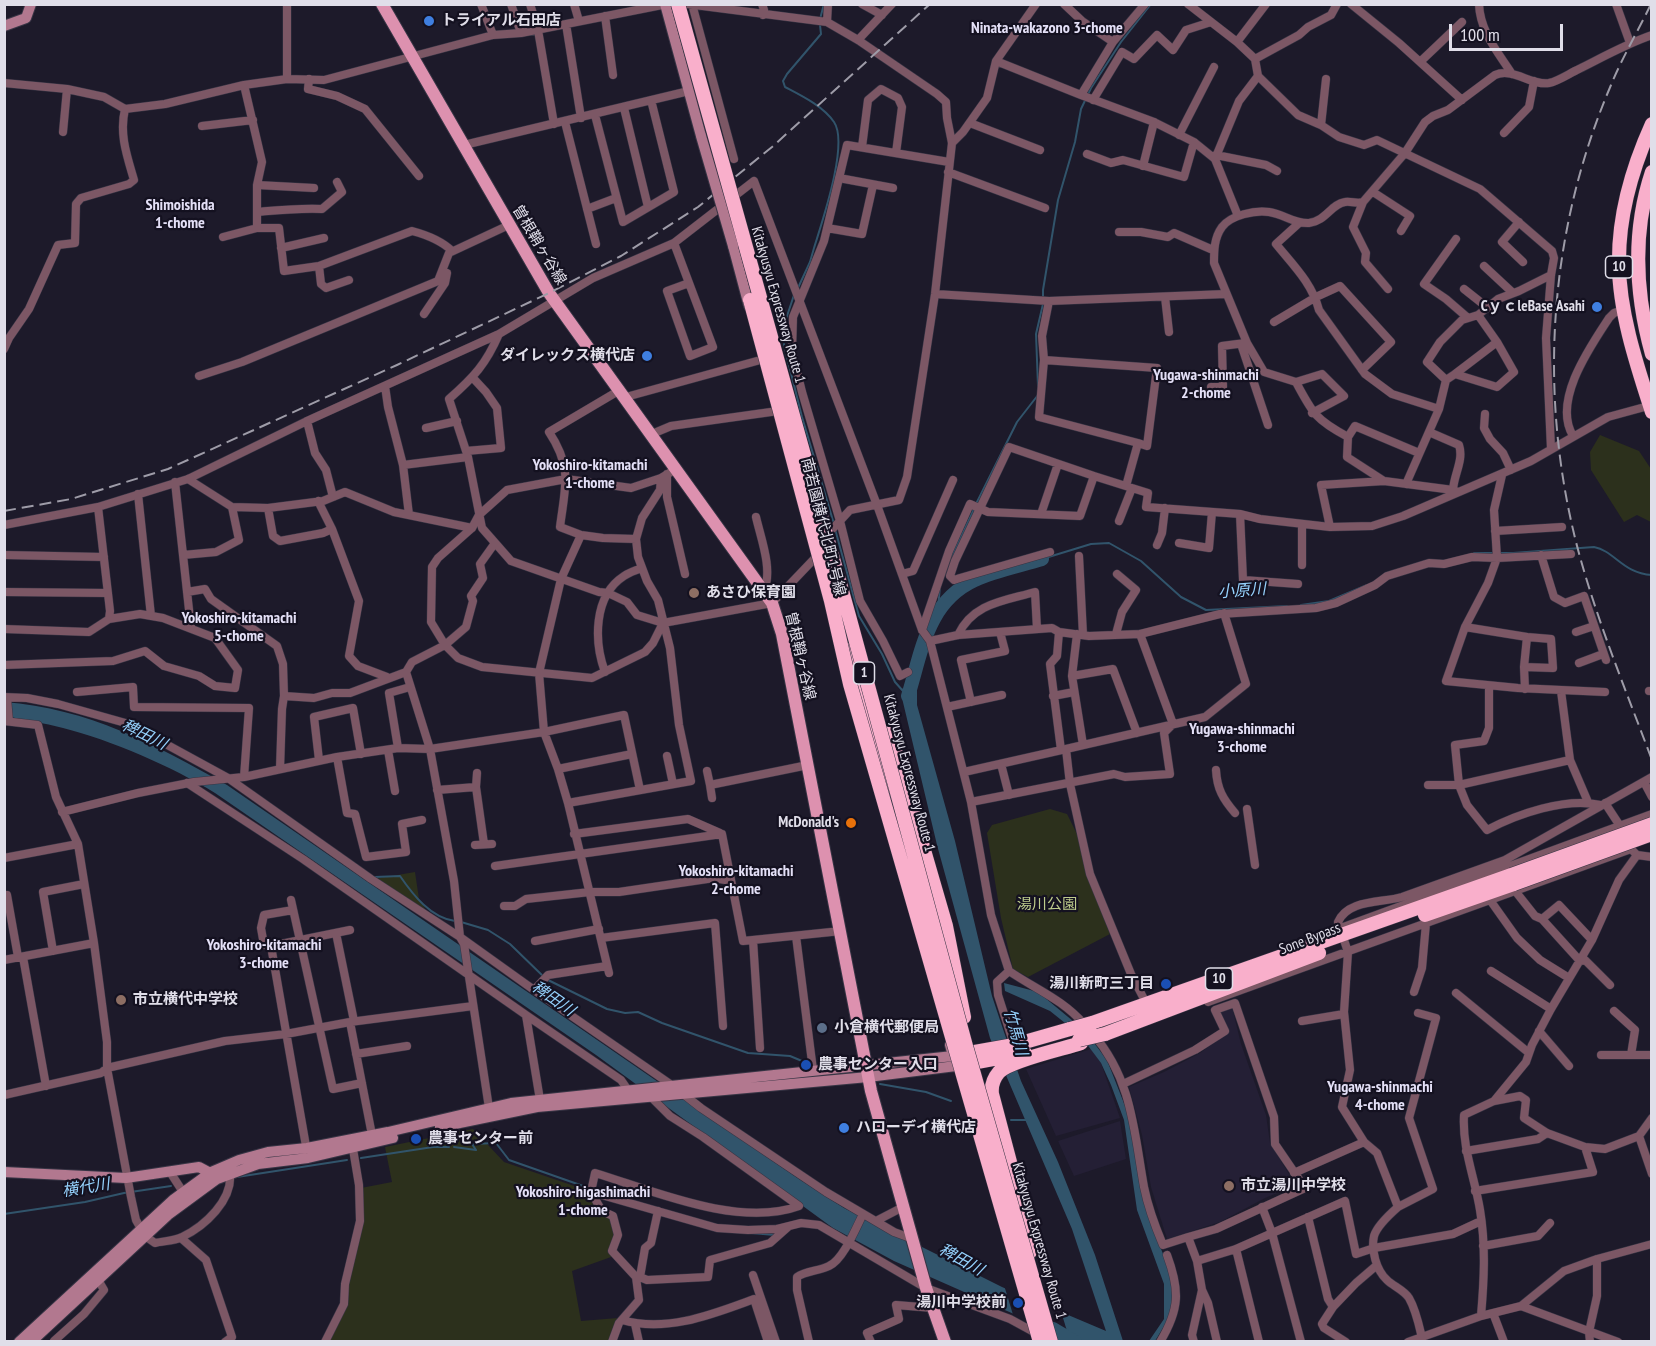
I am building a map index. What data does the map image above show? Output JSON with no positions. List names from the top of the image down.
{
  "streets": {
    "highway": [
      "10",
      "Kitakyusyu Expressway Route 1",
      "1",
      "Sone Bypass"
    ],
    "main road": ["曽根鞘ヶ谷線"],
    "street": ["南若園横代北町1号線"]
  },
  "crossings": [
    ["Kitakyusyu Expressway Route 1", "南若園横代北町1号線"]
  ],
  "districts": [
    "Ninata-wakazono 3-chome",
    "Shimoishida 1-chome",
    "Yugawa-shinmachi 2-chome",
    "Yokoshiro-kitamachi 1-chome",
    "Yokoshiro-kitamachi 5-chome",
    "Yugawa-shinmachi 3-chome",
    "Yokoshiro-kitamachi 2-chome",
    "Yokoshiro-kitamachi 3-chome",
    "Yugawa-shinmachi 4-chome",
    "Yokoshiro-higashimachi 1-chome"
  ],
  "water": [
    "小原川",
    "稗田川",
    "竹馬川",
    "横代川"
  ],
  "parks": ["湯川公園"],
  "places": [
    "トライアル石田店",
    "CｙｃleBase Asahi",
    "ダイレックス横代店",
    "あさひ保育園",
    "McDonald's",
    "湯川新町三丁目",
    "市立横代中学校",
    "小倉横代郵便局",
    "農事センター入口",
    "ハローデイ横代店",
    "農事センター前",
    "市立湯川中学校",
    "湯川中学校前"
  ],
  "scale_bar": "100 m"
}
